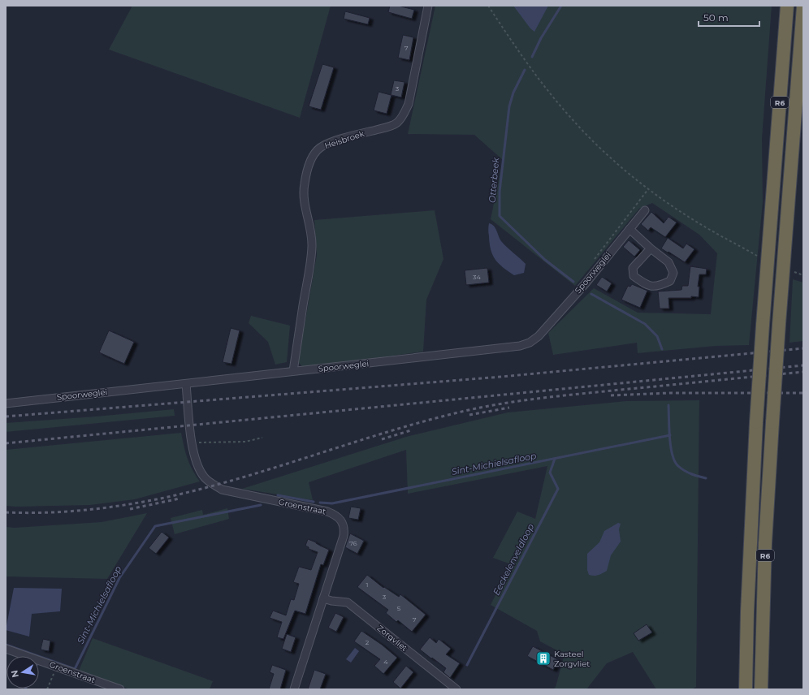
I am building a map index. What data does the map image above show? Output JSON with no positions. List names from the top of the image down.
{
  "streets": {
    "highway": ["R6"],
    "street": [
      "Heisbroek",
      "Spoorweglei",
      "Groenstraat",
      "Zorgvliet"
    ]
  },
  "crossings": [
    ["Heisbroek", "Spoorweglei"],
    ["Spoorweglei", "Groenstraat"],
    ["Groenstraat", "Zorgvliet"]
  ],
  "water": ["Otterbeek", "Sint-Michielsafloop", "Eeckelenveldloop"],
  "places": {
    "building": ["Kasteel Zorgvliet"]
  },
  "house_numbers": [
    "7",
    "3",
    "34",
    "76",
    "1",
    "3",
    "5",
    "7",
    "2",
    "4"
  ],
  "scale_bar": "50 m",
  "north": "left"
}
